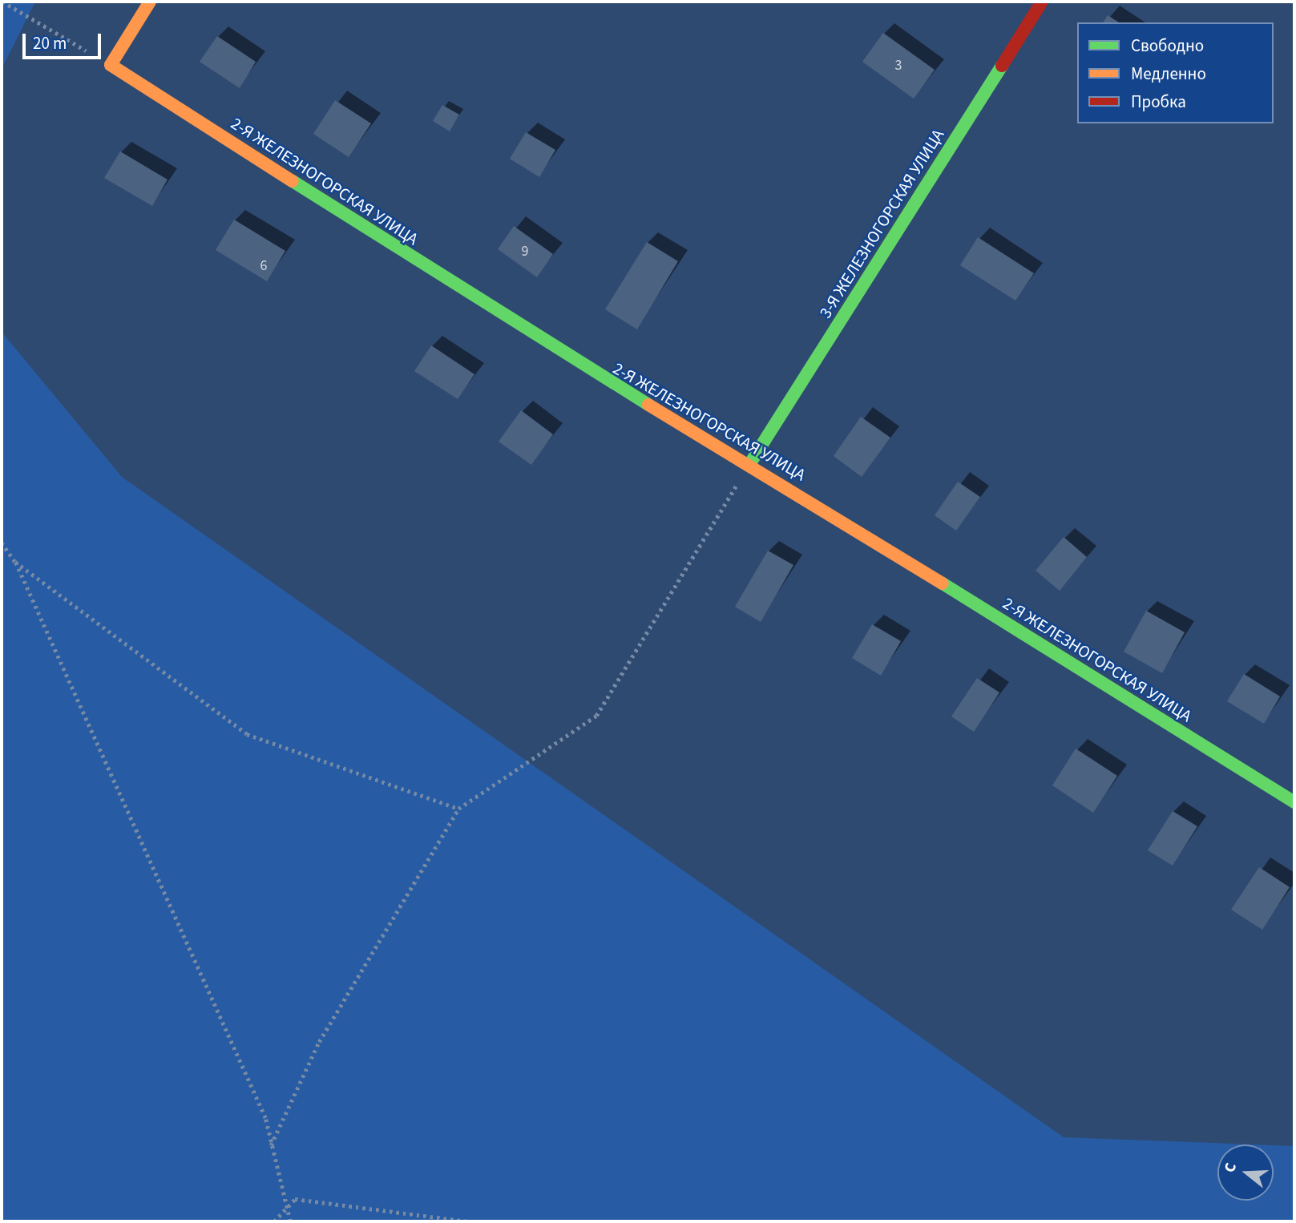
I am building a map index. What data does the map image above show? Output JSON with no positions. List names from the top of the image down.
{
  "streets": {
    "street": ["2-Я ЖЕЛЕЗНОГОРСКАЯ УЛИЦА", "3-Я ЖЕЛЕЗНОГОРСКАЯ УЛИЦА"]
  },
  "crossings": [
    ["2-Я ЖЕЛЕЗНОГОРСКАЯ УЛИЦА", "3-Я ЖЕЛЕЗНОГОРСКАЯ УЛИЦА"]
  ],
  "house_numbers": ["3", "9", "6"],
  "legend": ["Свободно", "Медленно", "Пробка"],
  "scale_bar": "20 m",
  "north": "left"
}
